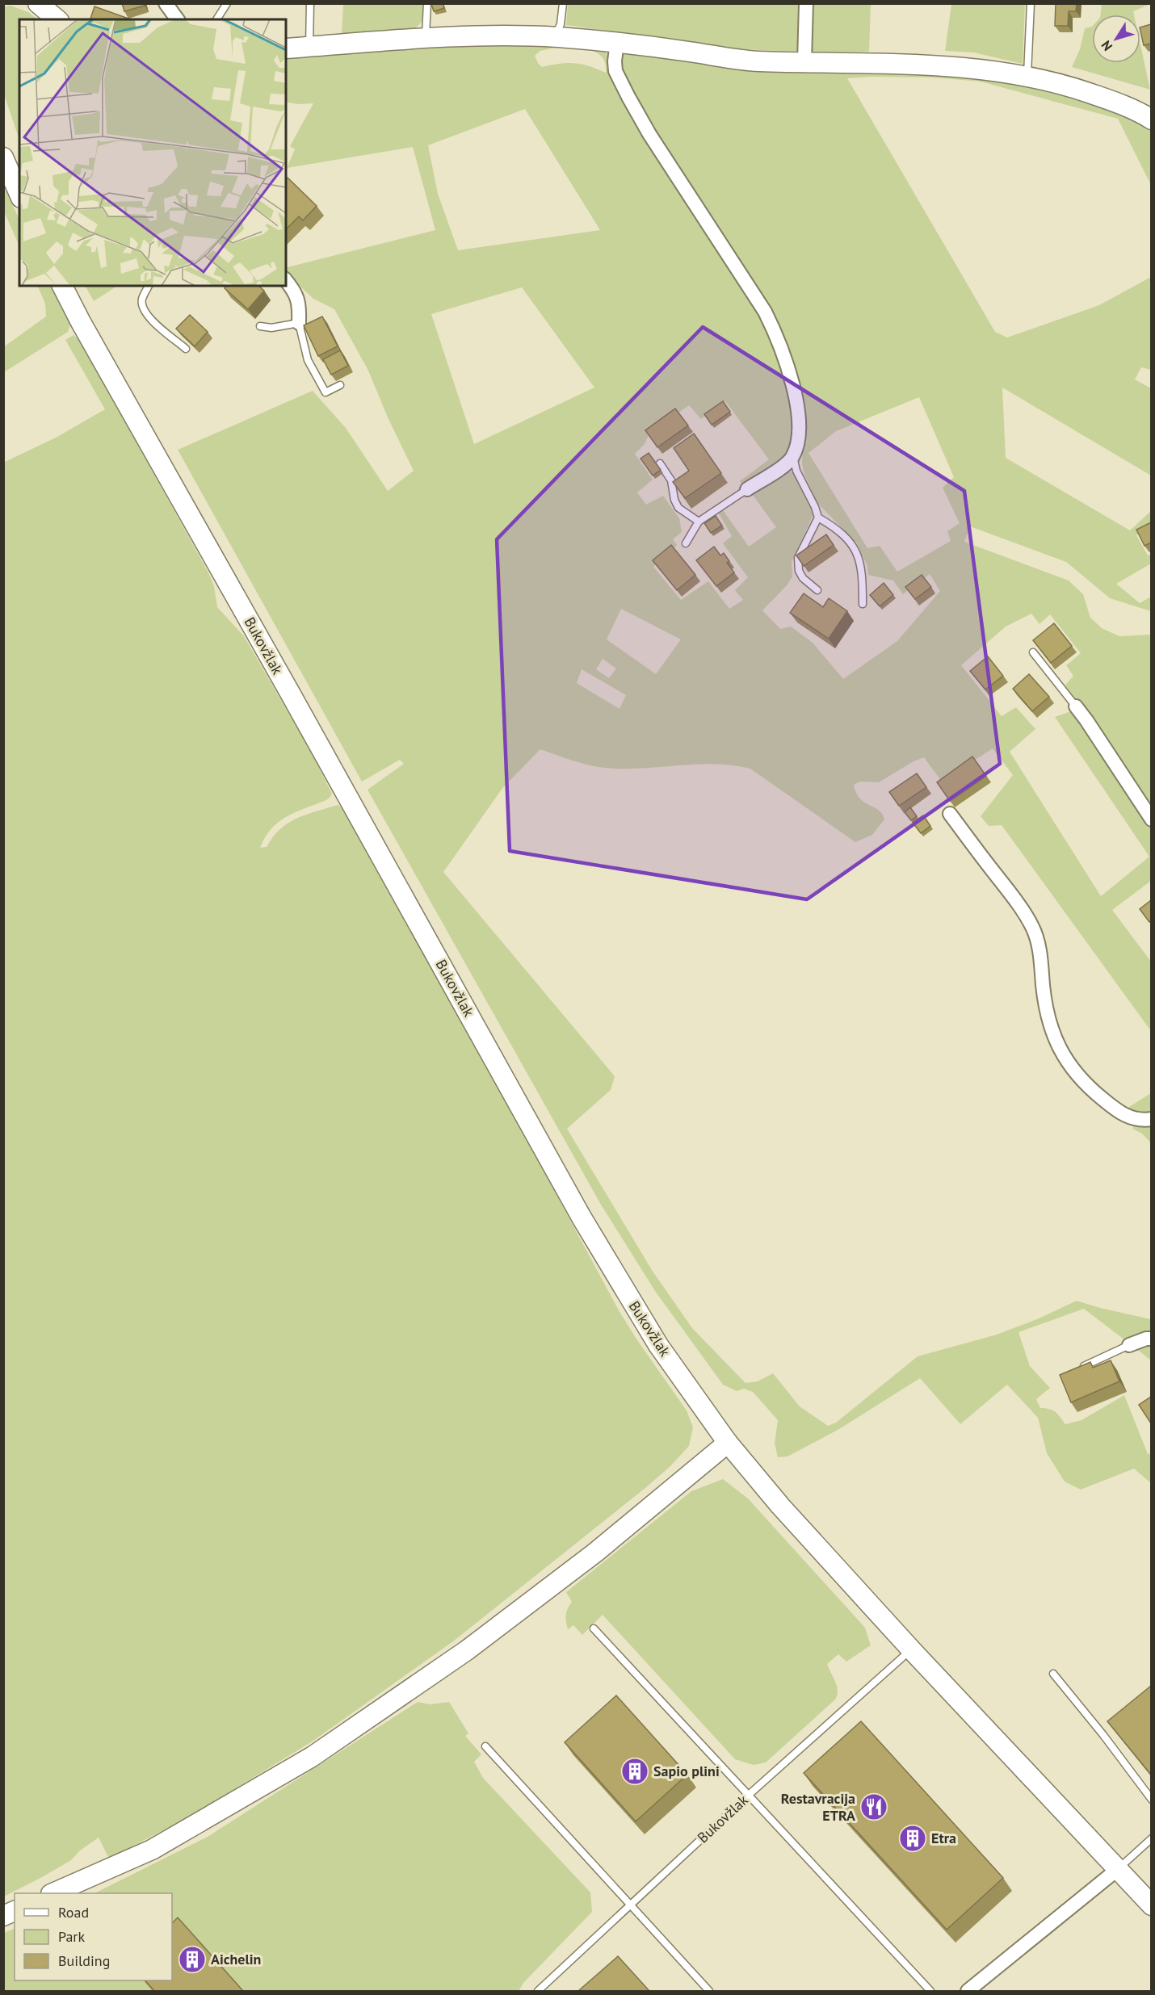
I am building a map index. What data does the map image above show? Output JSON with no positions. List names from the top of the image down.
{
  "streets": {
    "main road": ["Bukovžlak"]
  },
  "places": {
    "building": ["Sapio plini", "Etra", "Aichelin"],
    "restaurant": ["Restavracija ETRA"]
  },
  "legend": ["Road", "Park", "Building"],
  "north": "bottom left"
}
